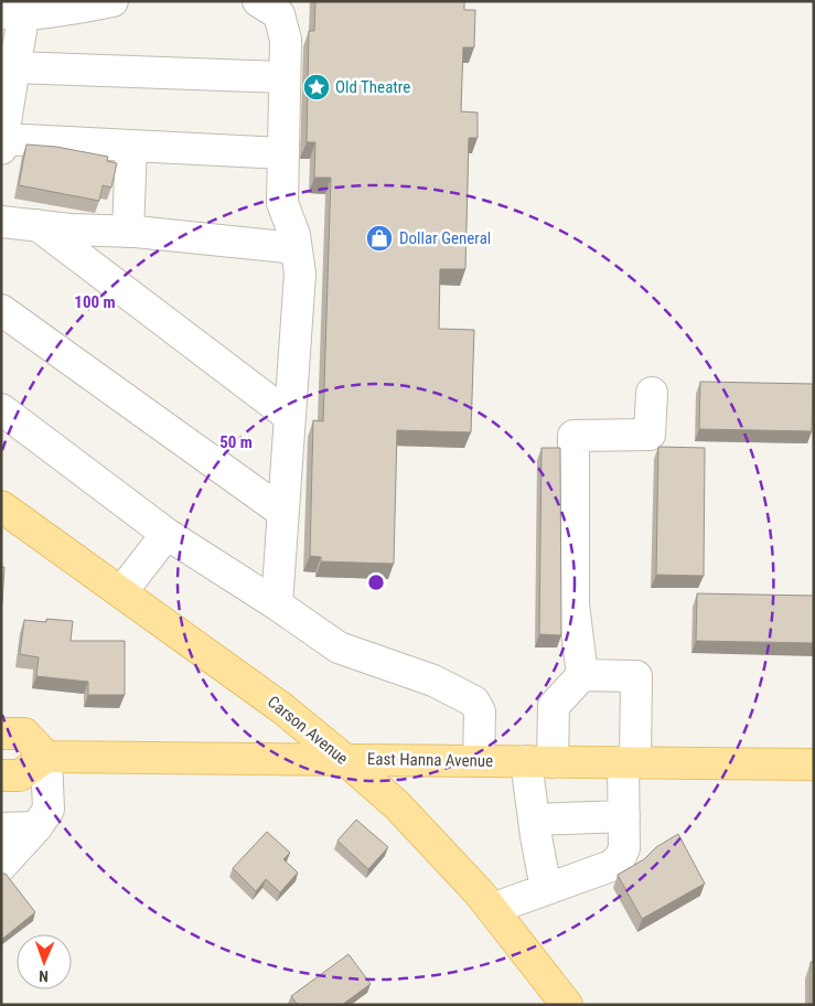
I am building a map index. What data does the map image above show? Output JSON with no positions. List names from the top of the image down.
{
  "streets": {
    "main road": ["Carson Avenue", "East Hanna Avenue"]
  },
  "crossings": [
    ["Carson Avenue", "East Hanna Avenue"]
  ],
  "places": {
    "place": ["Old Theatre"],
    "shop": ["Dollar General"]
  },
  "north": "bottom",
  "rings": ["100 m", "50 m"]
}
